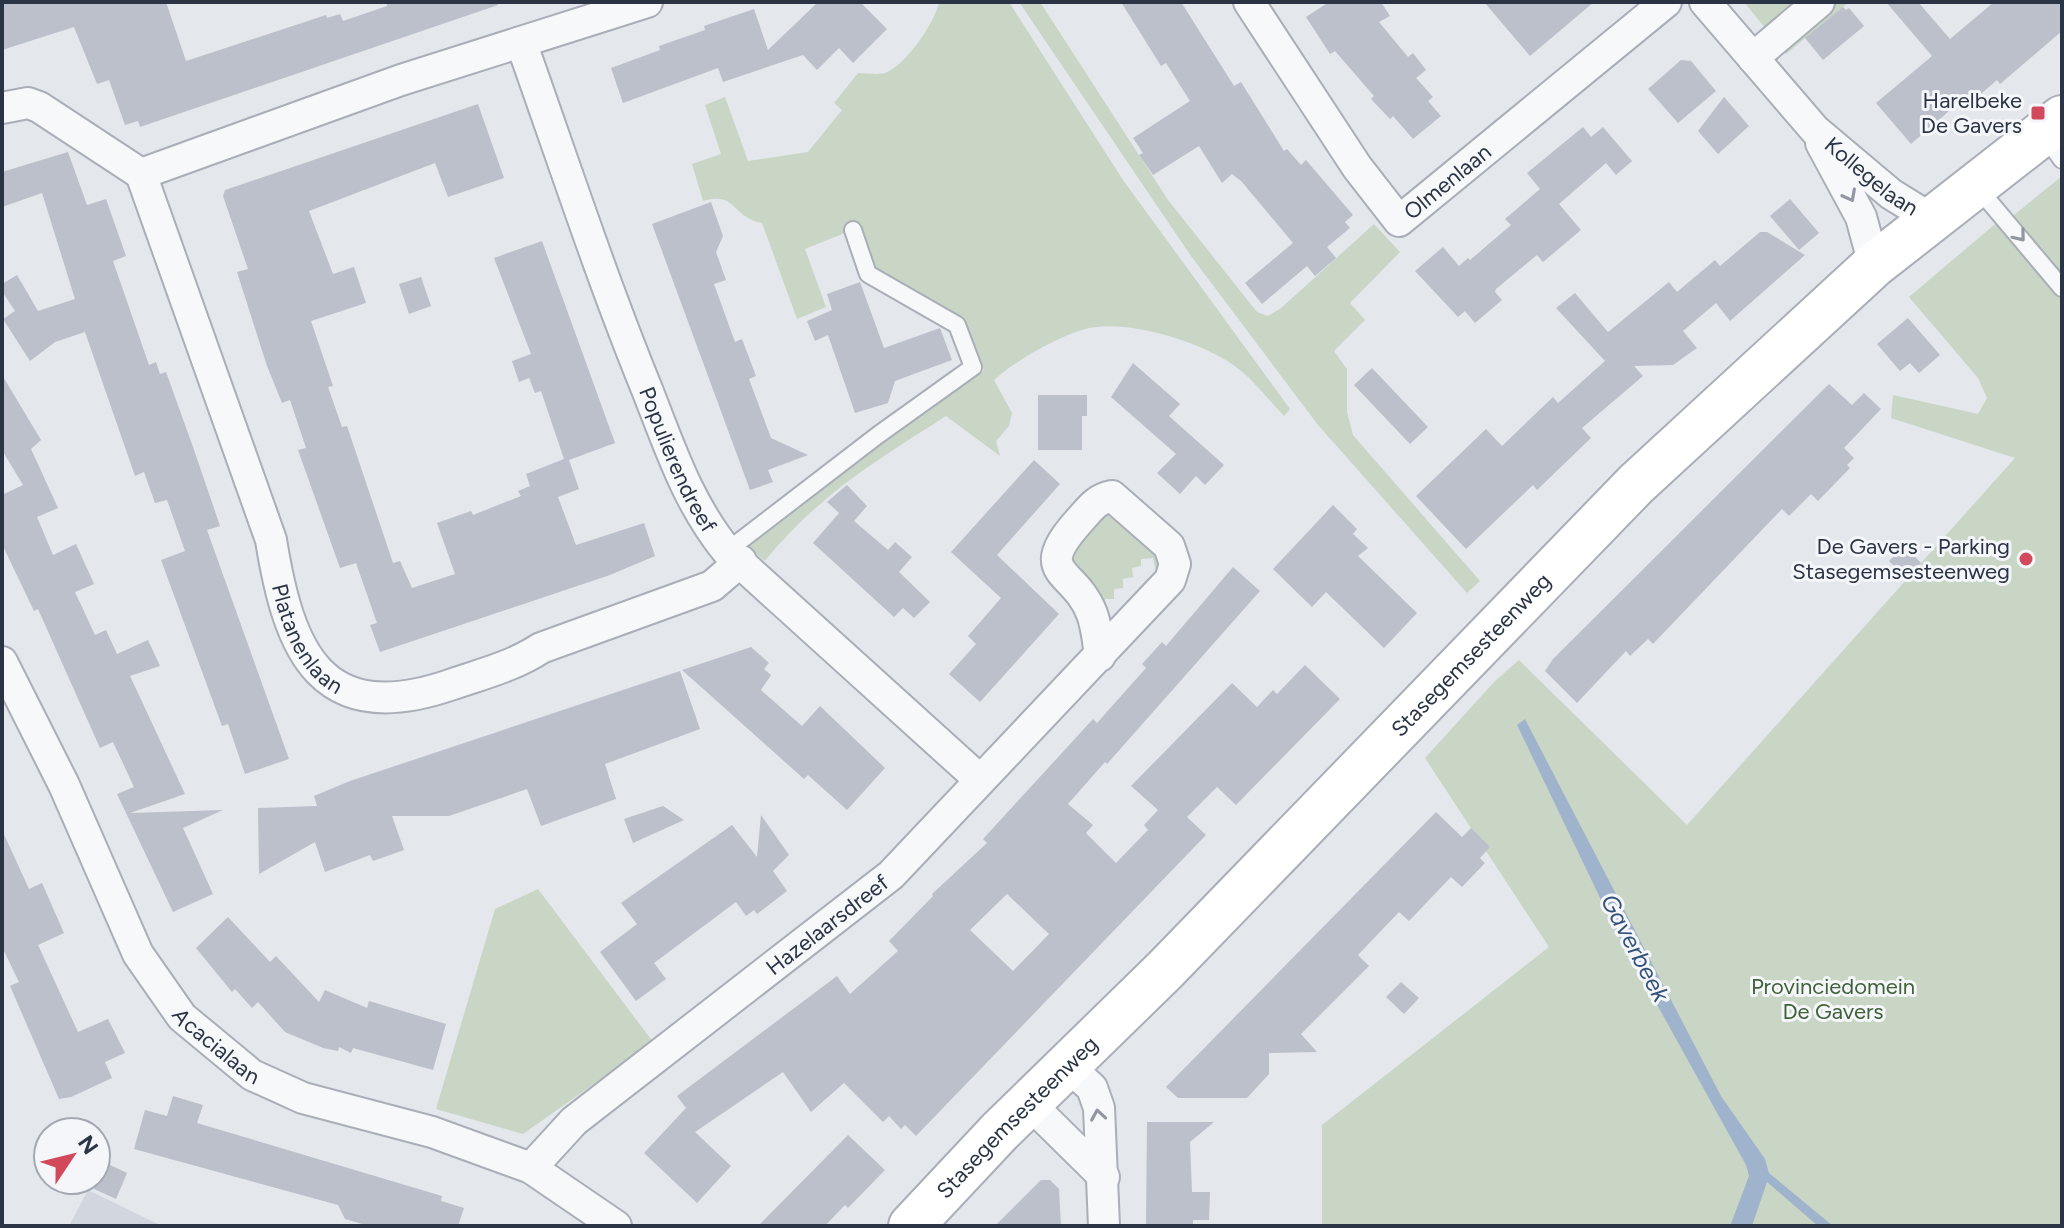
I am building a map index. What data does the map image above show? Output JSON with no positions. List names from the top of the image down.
{
  "streets": {
    "street": [
      "Kollegelaan",
      "Olmenlaan",
      "Populierendreef",
      "Platanenlaan",
      "Stasegemsesteenweg",
      "Hazelaarsdreef",
      "Acacialaan"
    ]
  },
  "crossings": [
    ["Kollegelaan", "Stasegemsesteenweg"],
    ["Populierendreef", "Platanenlaan"],
    ["Populierendreef", "Hazelaarsdreef"],
    ["Hazelaarsdreef", "Acacialaan"]
  ],
  "water": ["Gaverbeek"],
  "parks": ["Provinciedomein De Gavers"],
  "places": {
    "transit": ["Harelbeke De Gavers"],
    "other": ["De Gavers - Parking Stasegemsesteenweg"]
  },
  "north": "top right"
}
